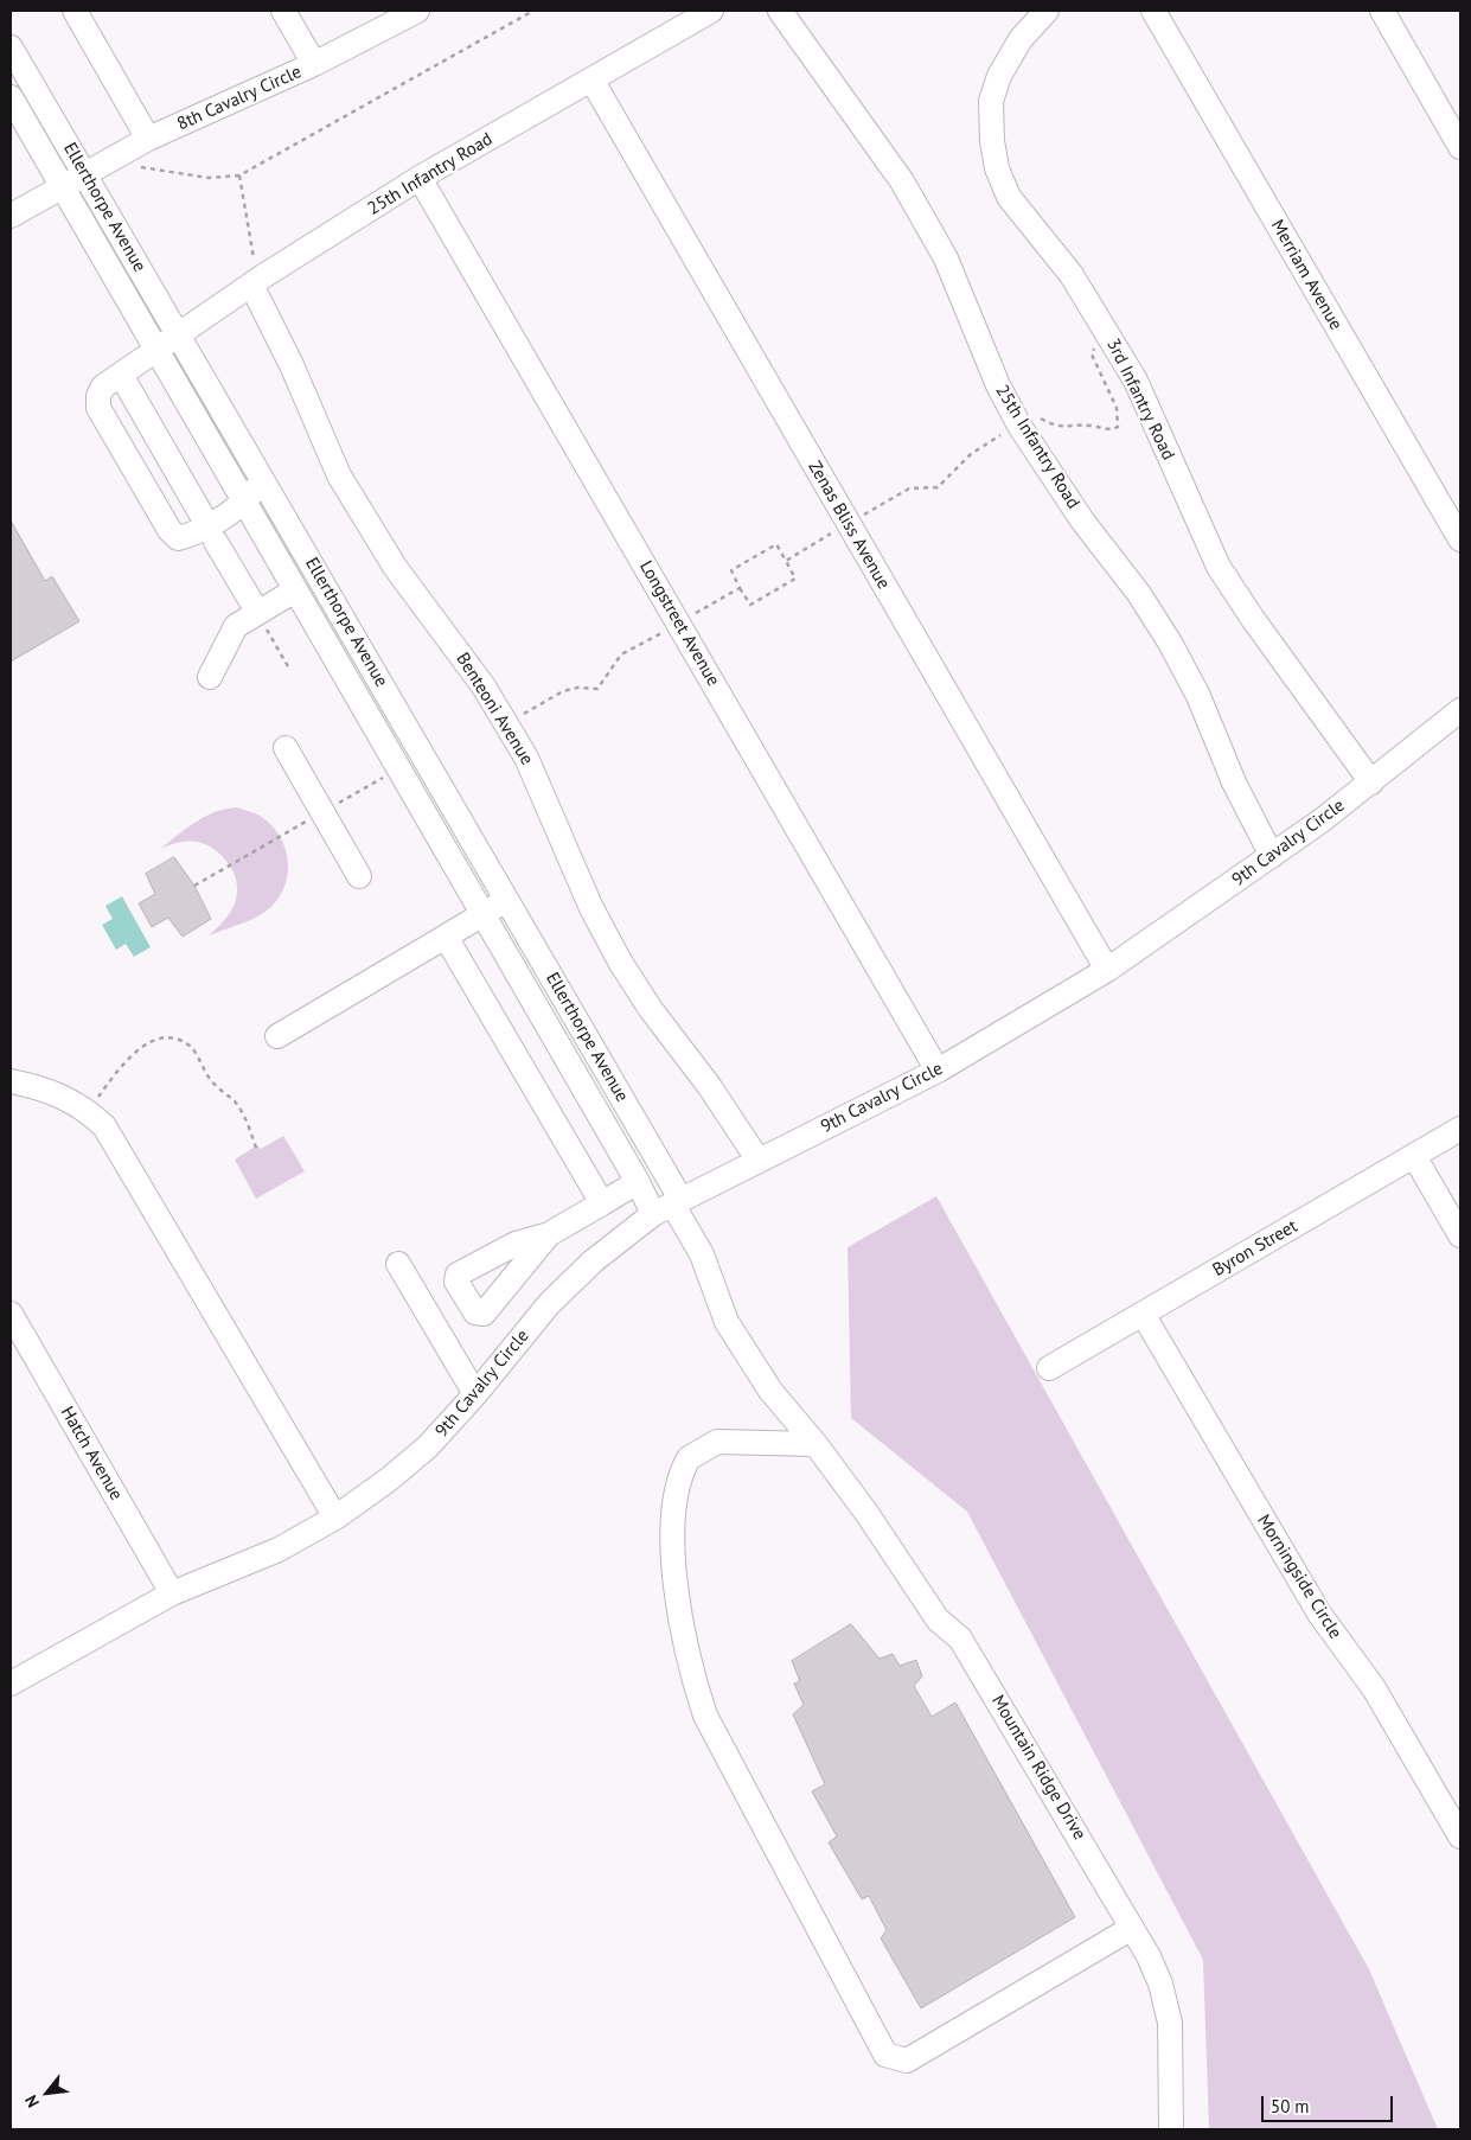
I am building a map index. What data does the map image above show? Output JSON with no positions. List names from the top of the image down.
{
  "streets": {
    "street": [
      "8th Cavalry Circle",
      "25th Infantry Road",
      "Ellerthorpe Avenue",
      "Merriam Avenue",
      "3rd Infantry Road",
      "Zenas Bliss Avenue",
      "Longstreet Avenue",
      "Benteoni Avenue",
      "9th Cavalry Circle",
      "Byron Street",
      "Hatch Avenue",
      "Morningside Circle",
      "Mountain Ridge Drive"
    ]
  },
  "crossings": [
    ["8th Cavalry Circle", "Ellerthorpe Avenue"],
    ["25th Infantry Road", "Ellerthorpe Avenue"],
    ["25th Infantry Road", "Zenas Bliss Avenue"],
    ["25th Infantry Road", "Longstreet Avenue"],
    ["25th Infantry Road", "Benteoni Avenue"],
    ["25th Infantry Road", "9th Cavalry Circle"],
    ["Ellerthorpe Avenue", "9th Cavalry Circle"],
    ["Ellerthorpe Avenue", "Mountain Ridge Drive"],
    ["3rd Infantry Road", "9th Cavalry Circle"],
    ["Zenas Bliss Avenue", "9th Cavalry Circle"],
    ["Longstreet Avenue", "9th Cavalry Circle"],
    ["Benteoni Avenue", "9th Cavalry Circle"],
    ["9th Cavalry Circle", "Hatch Avenue"],
    ["9th Cavalry Circle", "Mountain Ridge Drive"],
    ["Byron Street", "Morningside Circle"]
  ],
  "scale_bar": "50 m",
  "north": "bottom left"
}
